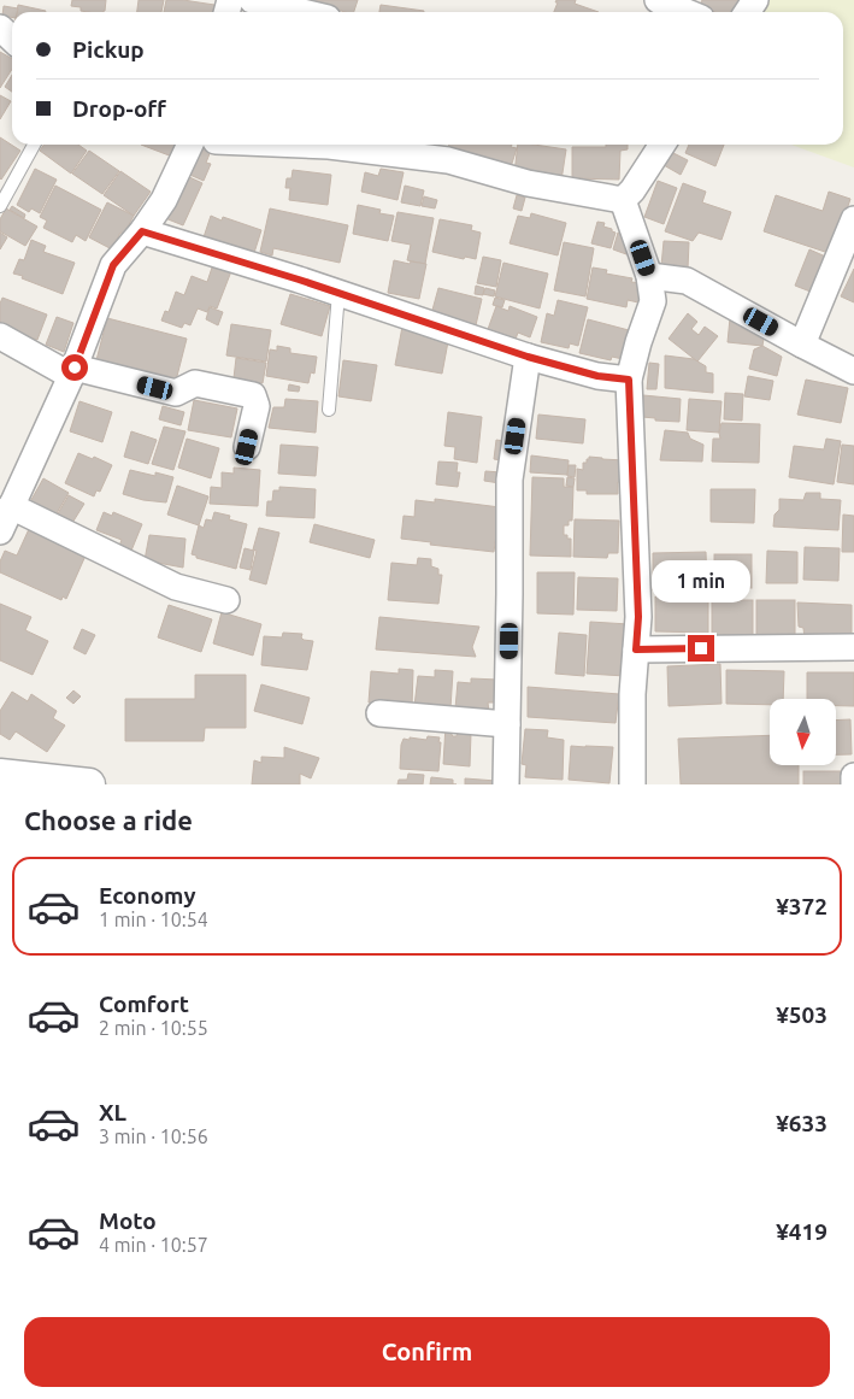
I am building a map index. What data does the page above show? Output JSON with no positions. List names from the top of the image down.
{
  "north": "bottom",
  "page": {
    "banner": ["Pickup", "Drop-off"],
    "bubble": "1 min",
    "heading": "Choose a ride",
    "list": [
      {
        "name": "Economy",
        "note": "1 min · 10:54",
        "value": "¥372"
      },
      {
        "name": "Comfort",
        "note": "2 min · 10:55",
        "value": "¥503"
      },
      {
        "name": "XL",
        "note": "3 min · 10:56",
        "value": "¥633"
      },
      {
        "name": "Moto",
        "note": "4 min · 10:57",
        "value": "¥419"
      }
    ],
    "buttons": "Confirm"
  }
}
